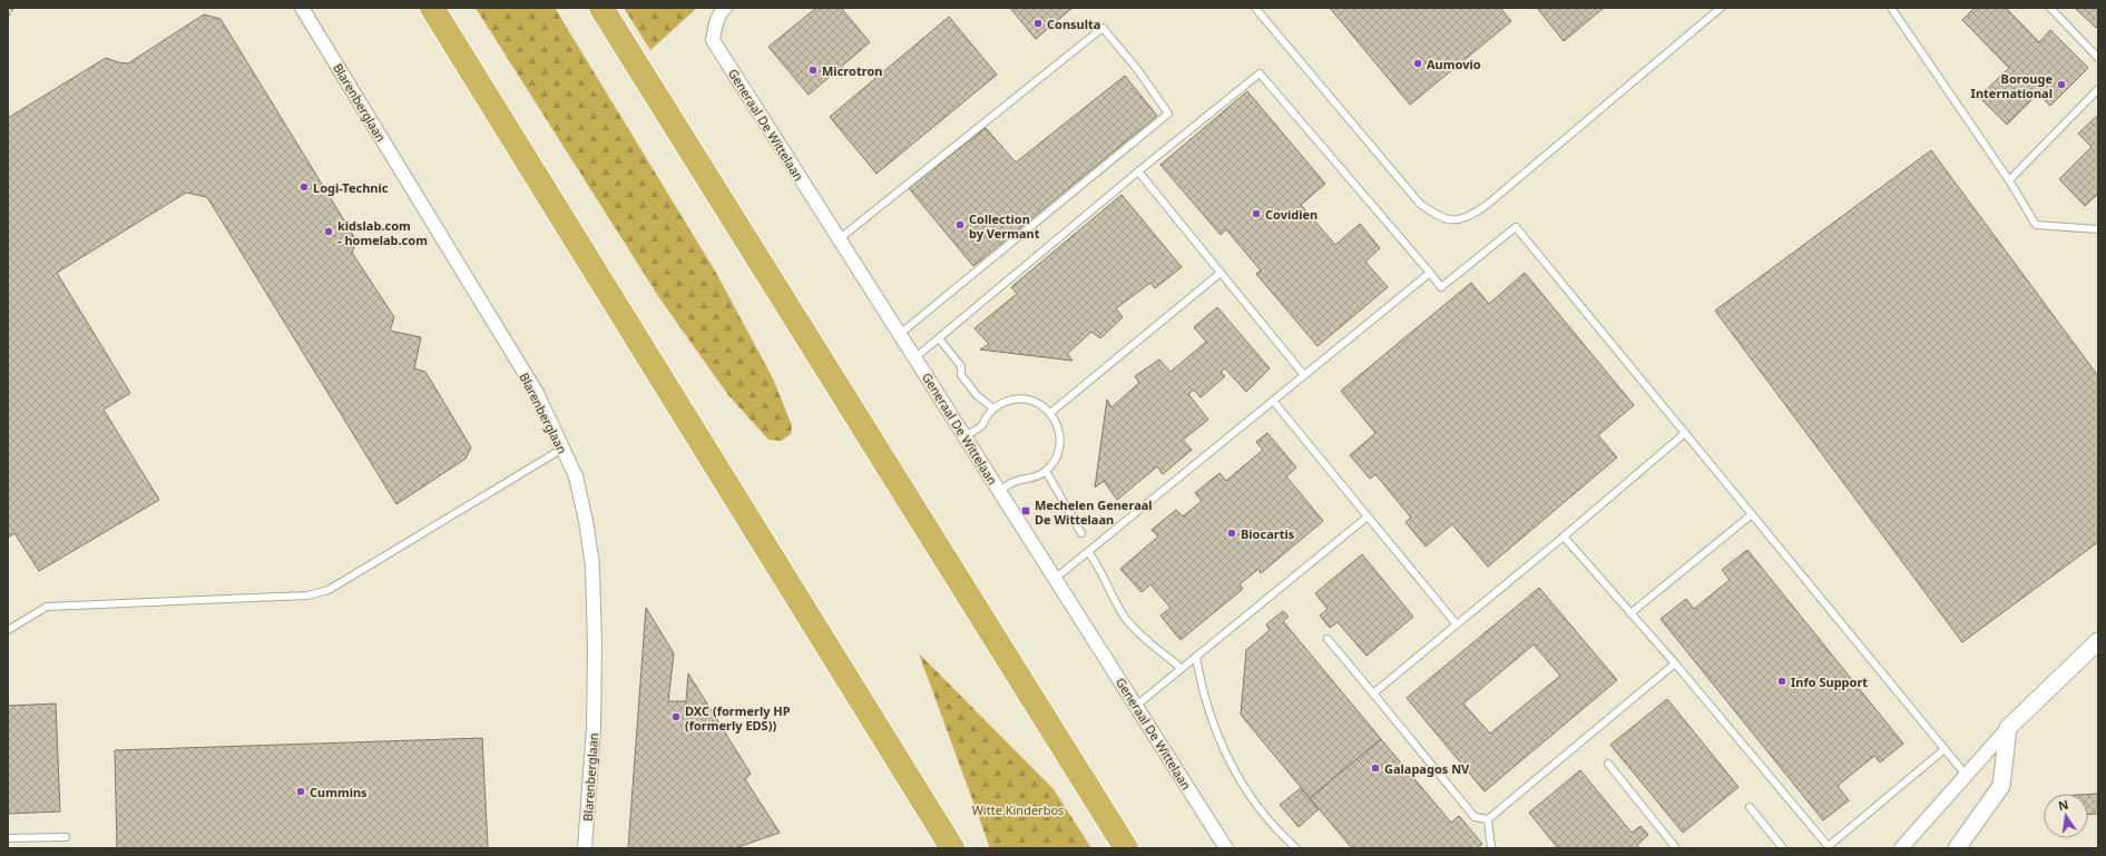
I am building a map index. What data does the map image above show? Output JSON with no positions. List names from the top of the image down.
{
  "streets": {
    "street": ["Blarenberglaan", "Generaal De Wittelaan"]
  },
  "parks": ["Witte Kinderbos"],
  "places": {
    "other": [
      "Consulta",
      "Aumovio",
      "Microtron",
      "Borouge International",
      "Logi-Technic",
      "Covidien",
      "Collection by Vermant",
      "kidslab.com - homelab.com",
      "Biocartis",
      "Info Support",
      "DXC (formerly HP (formerly EDS))",
      "Galapagos NV",
      "Cummins"
    ],
    "transit": ["Mechelen Generaal De Wittelaan"]
  },
  "north": "top"
}
